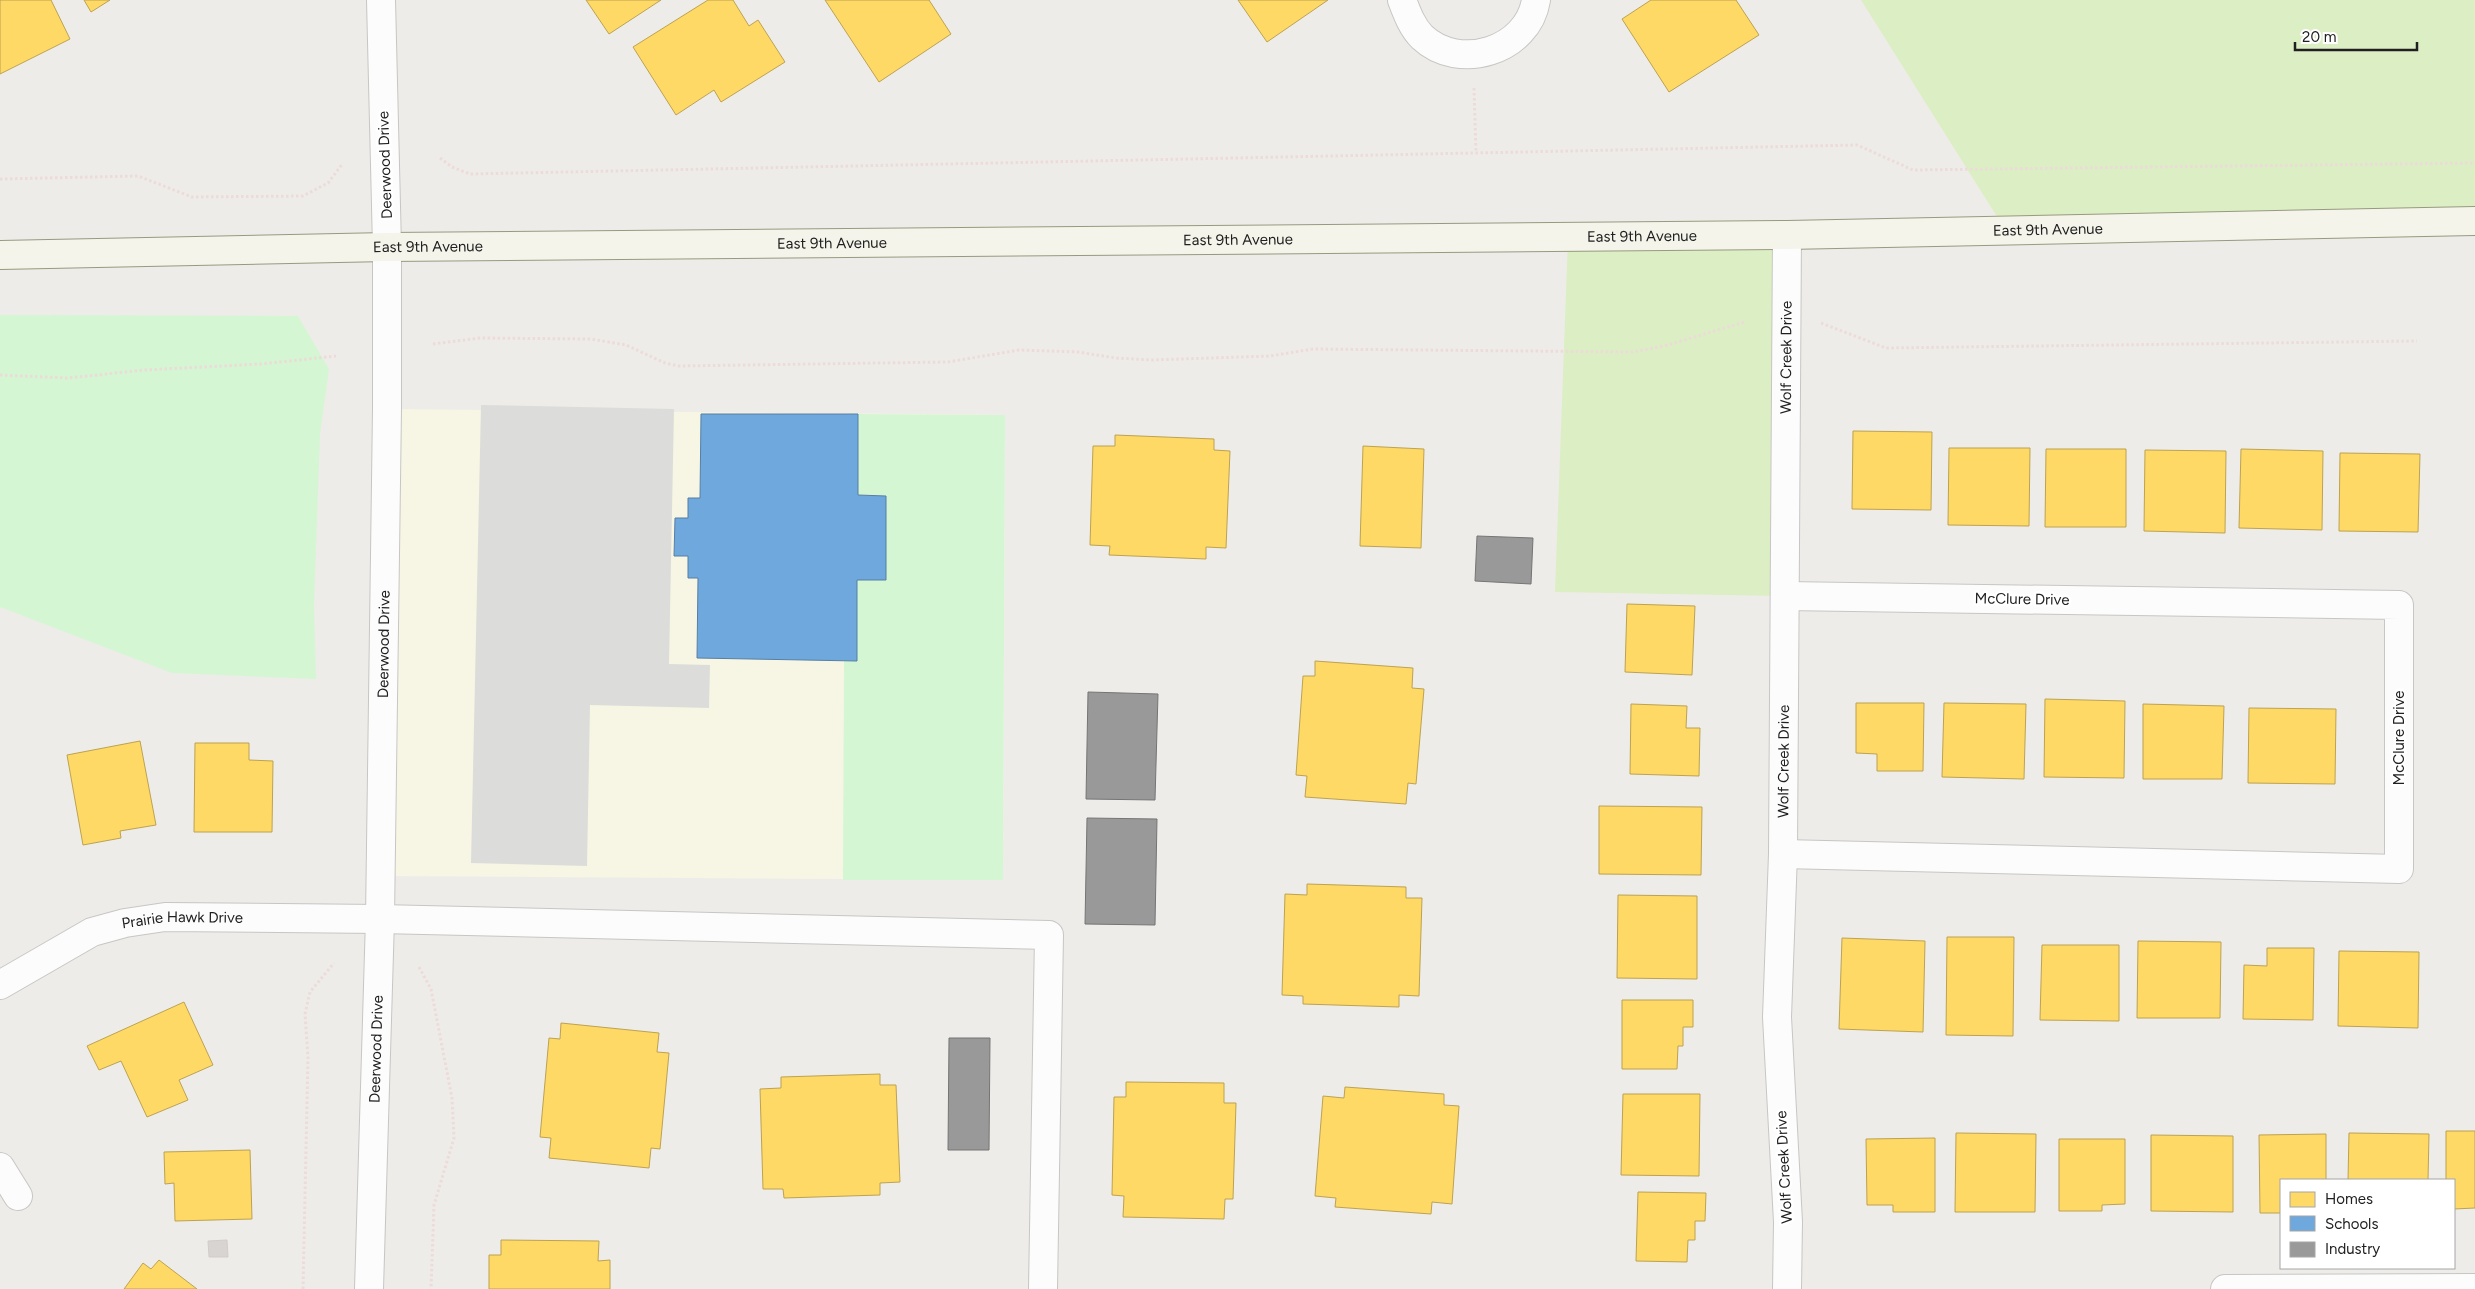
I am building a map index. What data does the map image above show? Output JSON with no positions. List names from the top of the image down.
{
  "streets": {
    "main road": ["East 9th Avenue"],
    "street": [
      "Deerwood Drive",
      "Wolf Creek Drive",
      "McClure Drive",
      "Prairie Hawk Drive"
    ]
  },
  "crossings": [
    ["Deerwood Drive", "East 9th Avenue"],
    ["Deerwood Drive", "Prairie Hawk Drive"],
    ["East 9th Avenue", "Wolf Creek Drive"],
    ["Wolf Creek Drive", "McClure Drive"]
  ],
  "legend": ["Homes", "Schools", "Industry"],
  "scale_bar": "20 m"
}
